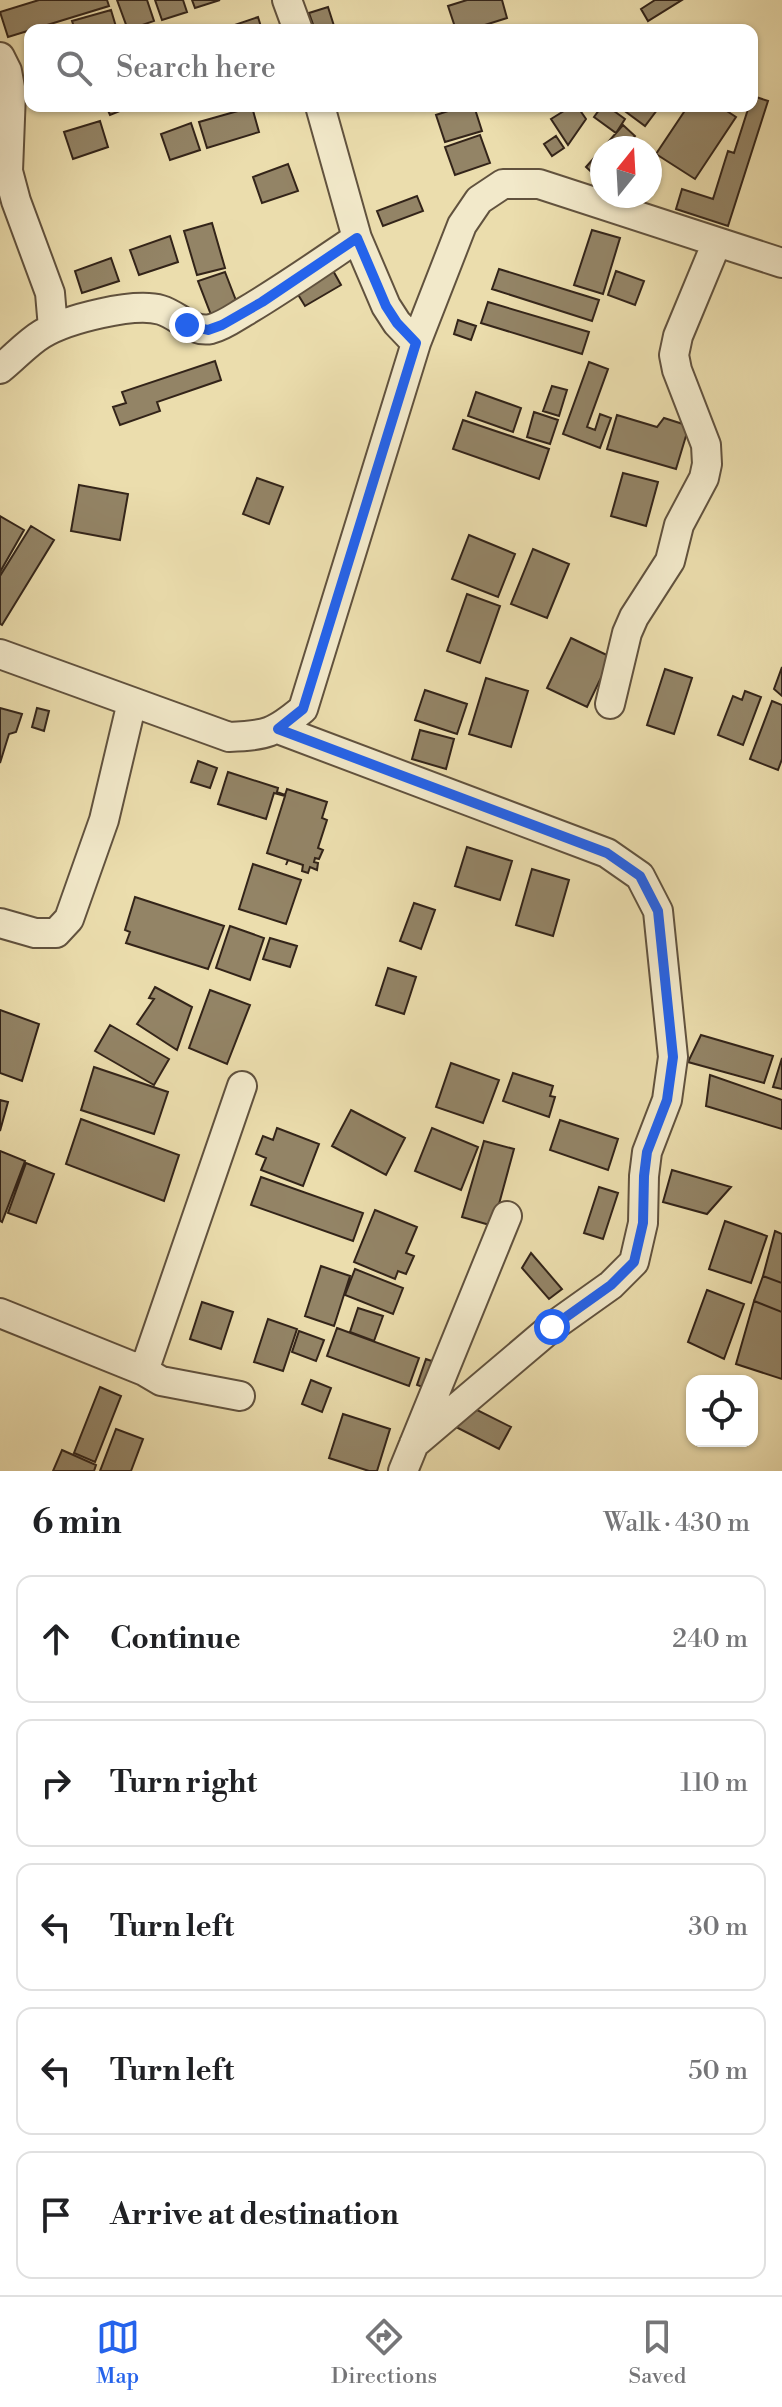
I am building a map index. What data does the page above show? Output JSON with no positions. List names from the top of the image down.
{
  "north": "top",
  "page": {
    "search": "Search here",
    "heading": ["6 min", "Walk · 430 m"],
    "list": [
      ["Continue", "240 m"],
      ["Turn right", "110 m"],
      ["Turn left", "30 m"],
      ["Turn left", "50 m"],
      "Arrive at destination"
    ],
    "nav": ["Map", "Directions", "Saved"]
  }
}
